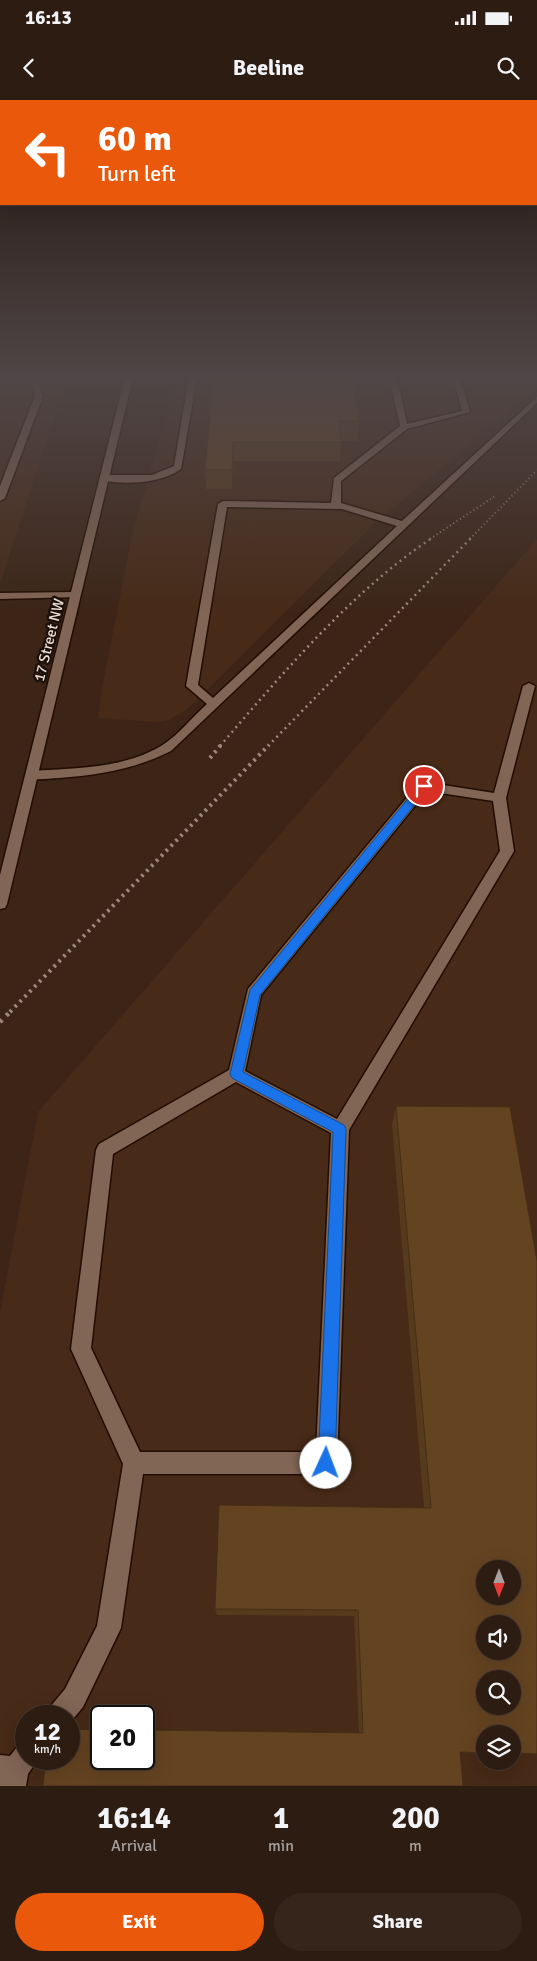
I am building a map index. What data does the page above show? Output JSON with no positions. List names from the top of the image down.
{
  "streets": {
    "main road": ["17 Street NW"]
  },
  "north": "bottom",
  "page": {
    "status": "16:13",
    "header": "Beeline",
    "turn": ["60 m", "Turn left"],
    "speed": "12 km/h",
    "limit": "20",
    "eta": [
      "16:14",
      "Arrival",
      "1",
      "min",
      "200",
      "m"
    ],
    "buttons": ["Exit", "Share"]
  }
}
